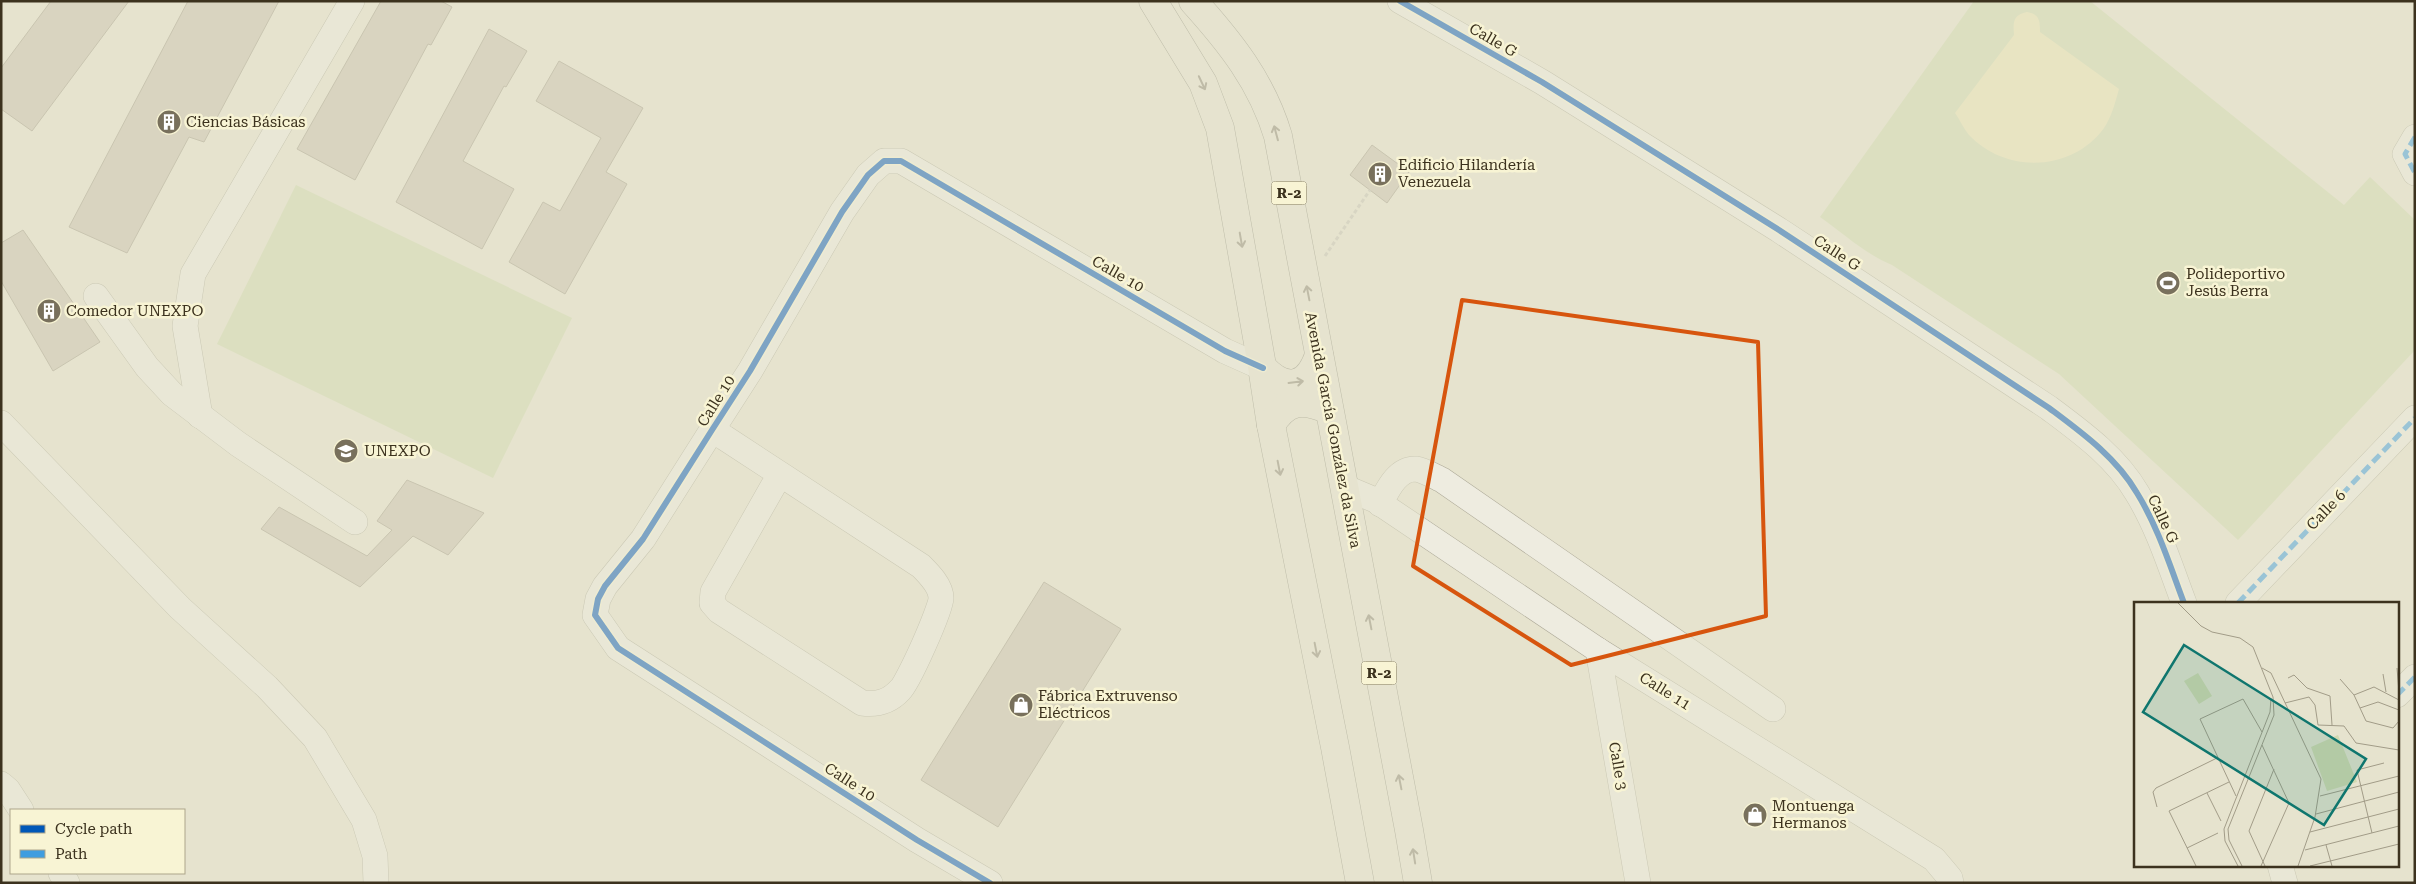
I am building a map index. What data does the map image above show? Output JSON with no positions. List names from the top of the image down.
{
  "streets": {
    "main road": ["R-2", "Avenida García González da Silva"],
    "street": [
      "Calle G",
      "Calle 10",
      "Calle 6",
      "Calle 11",
      "Calle 3"
    ]
  },
  "crossings": [
    ["Avenida García González da Silva", "Calle 11"],
    ["Calle 11", "Calle 3"]
  ],
  "places": {
    "building": ["Ciencias Básicas", "Edificio Hilandería Venezuela", "Comedor UNEXPO"],
    "sports": ["Polideportivo Jesús Berra"],
    "school or university": ["UNEXPO"],
    "shop": ["Fábrica Extruvenso Eléctricos", "Montuenga Hermanos"]
  },
  "legend": ["Cycle path", "Path"]
}
